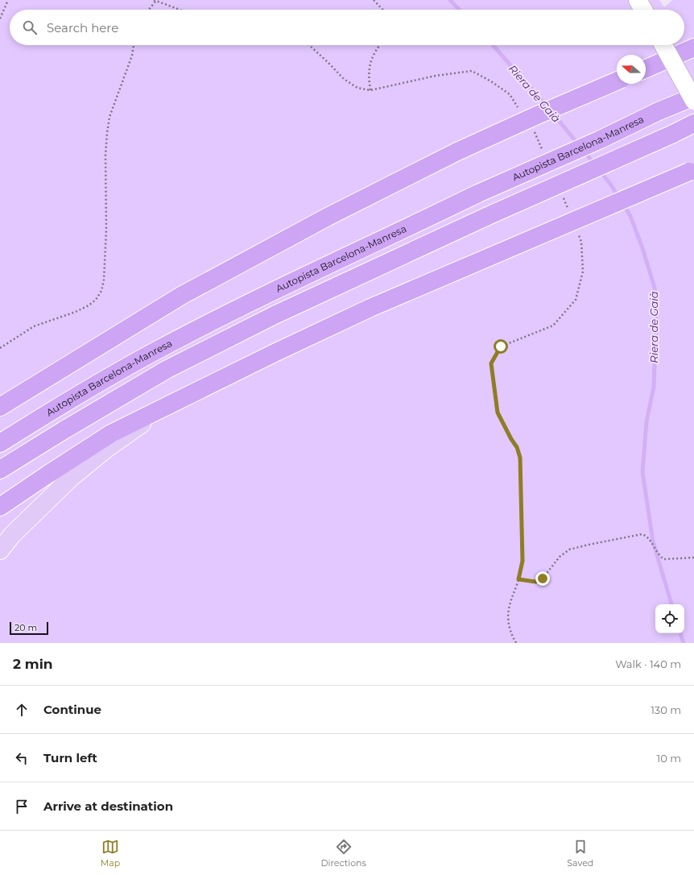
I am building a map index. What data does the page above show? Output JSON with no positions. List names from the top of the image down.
{
  "streets": {
    "highway": ["Autopista Barcelona-Manresa"]
  },
  "water": ["Riera de Gaià"],
  "scale_bar": "20 m",
  "north": "left",
  "page": {
    "search": "Search here",
    "scale": "20 m",
    "heading": ["2 min", "Walk · 140 m"],
    "list": [
      ["Continue", "130 m"],
      ["Turn left", "10 m"],
      "Arrive at destination"
    ],
    "nav": ["Map", "Directions", "Saved"]
  }
}
